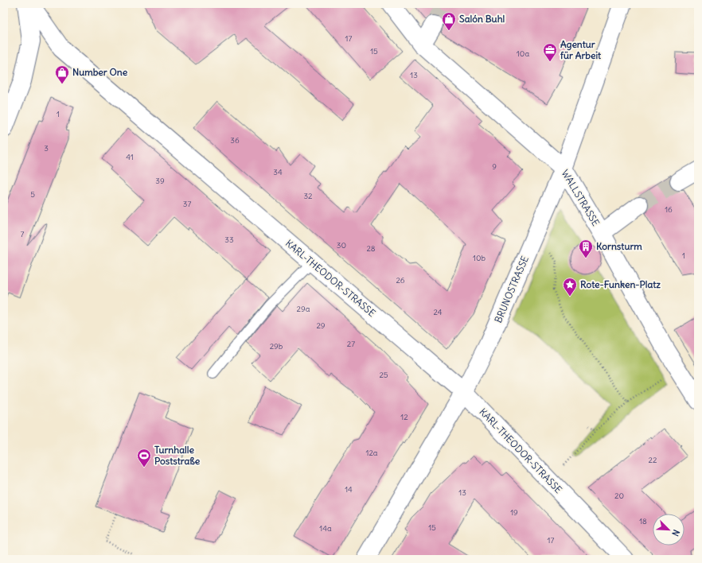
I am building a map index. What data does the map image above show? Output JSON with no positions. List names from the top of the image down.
{
  "streets": {
    "street": ["WALLSTRASSE", "KARL-THEODOR-STRASSE", "BRUNOSTRASSE"]
  },
  "crossings": [
    ["WALLSTRASSE", "BRUNOSTRASSE"],
    ["KARL-THEODOR-STRASSE", "BRUNOSTRASSE"]
  ],
  "places": {
    "shop": ["Salón Buhl", "Number One"],
    "office": ["Agentur für Arbeit"],
    "building": ["Kornsturm"],
    "place": ["Rote-Funken-Platz"],
    "sports": ["Turnhalle Poststraße"]
  },
  "house_numbers": [
    "17",
    "15",
    "10a",
    "13",
    "1",
    "36",
    "3",
    "41",
    "9",
    "34",
    "39",
    "5",
    "32",
    "37",
    "16",
    "7",
    "33",
    "30",
    "28",
    "1",
    "10b",
    "26",
    "29a",
    "24",
    "29",
    "27",
    "29b",
    "25",
    "12",
    "12a",
    "22",
    "14",
    "13",
    "20",
    "19",
    "18",
    "15",
    "14a",
    "17"
  ],
  "north": "bottom right"
}
